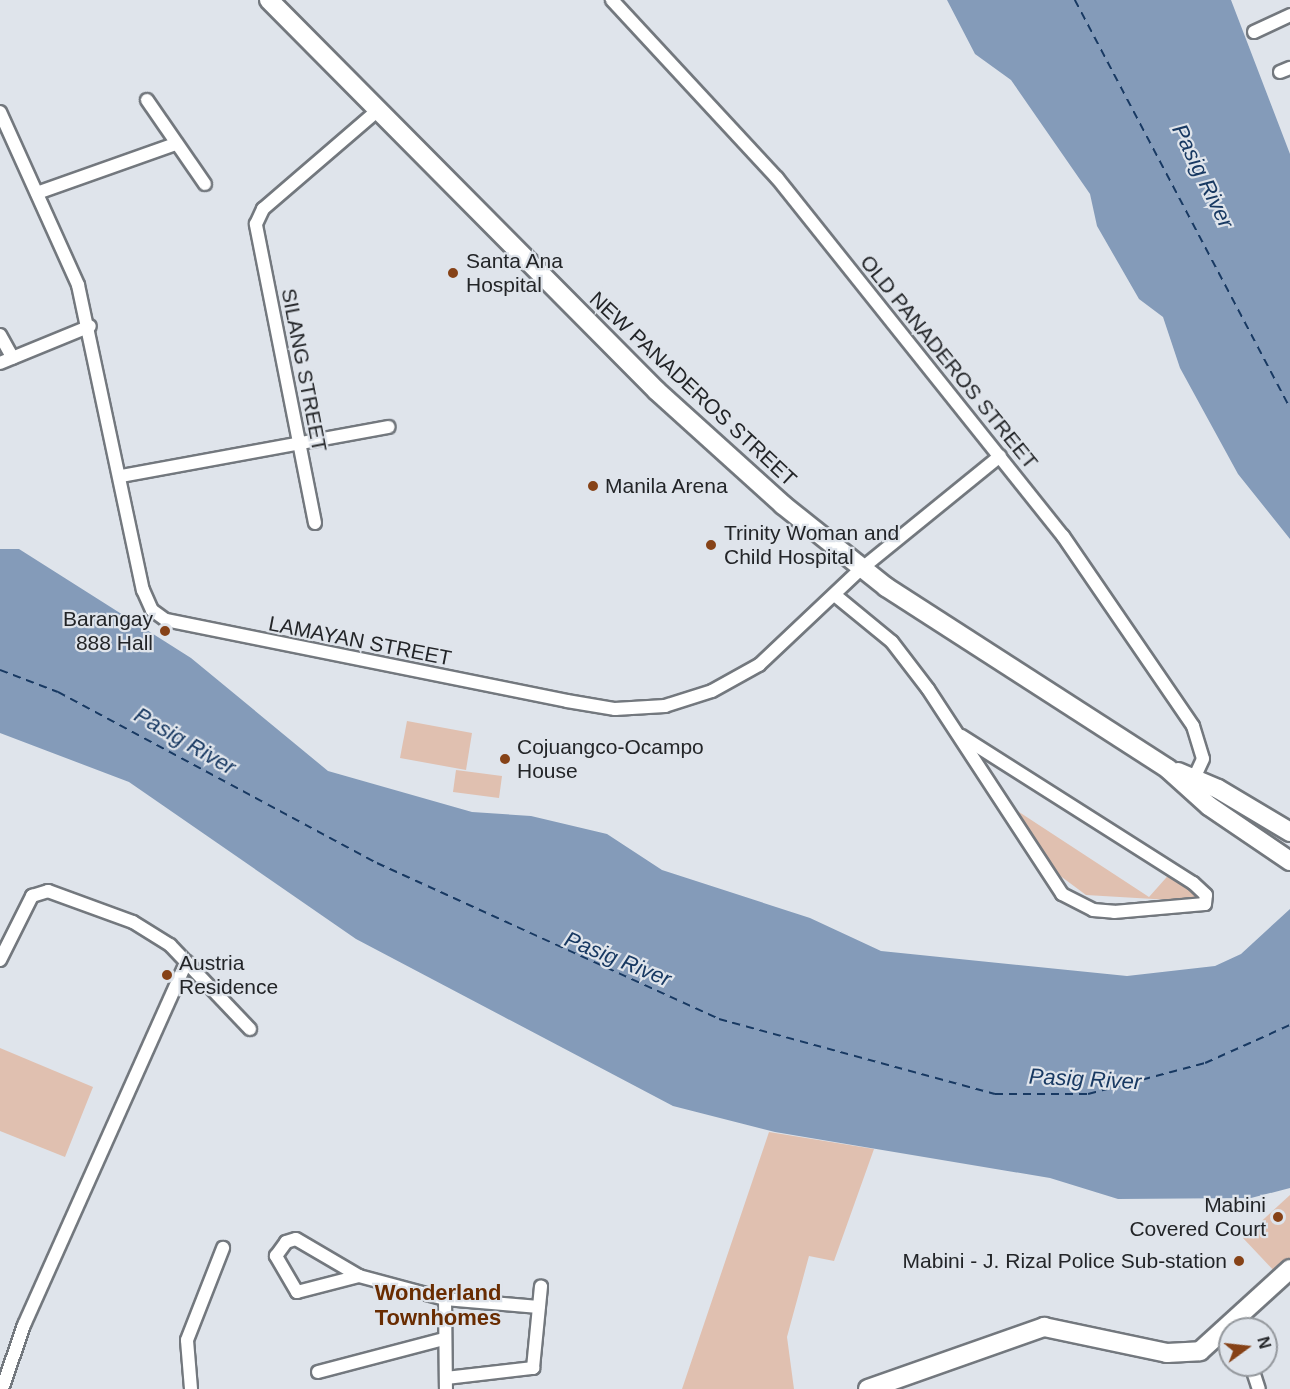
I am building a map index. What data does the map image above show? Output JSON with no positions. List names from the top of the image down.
{
  "streets": {
    "main road": ["NEW PANADEROS STREET"],
    "street": ["OLD PANADEROS STREET", "SILANG STREET", "LAMAYAN STREET"]
  },
  "crossings": [
    ["OLD PANADEROS STREET", "NEW PANADEROS STREET"],
    ["OLD PANADEROS STREET", "LAMAYAN STREET"],
    ["SILANG STREET", "NEW PANADEROS STREET"],
    ["NEW PANADEROS STREET", "LAMAYAN STREET"]
  ],
  "districts": ["Wonderland Townhomes"],
  "water": ["Pasig River"],
  "places": [
    "Santa Ana Hospital",
    "Manila Arena",
    "Trinity Woman and Child Hospital",
    "Barangay 888 Hall",
    "Cojuangco-Ocampo House",
    "Austria Residence",
    "Mabini Covered Court",
    "Mabini - J. Rizal Police Sub-station"
  ],
  "north": "right"
}
